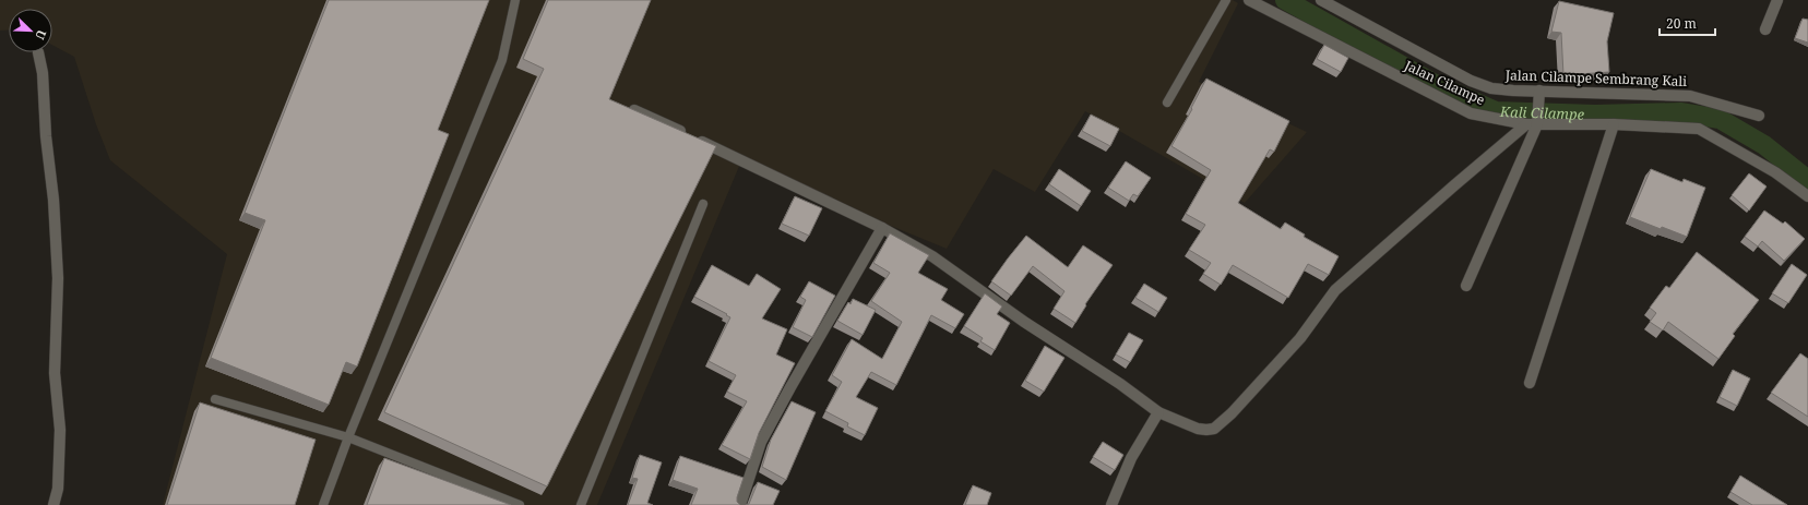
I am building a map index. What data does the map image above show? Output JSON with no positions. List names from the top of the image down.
{
  "streets": {
    "street": ["Jalan Cilampe Sembrang Kali", "Jalan Cilampe"]
  },
  "water": ["Kali Cilampe"],
  "scale_bar": "20 m",
  "north": "bottom right"
}
